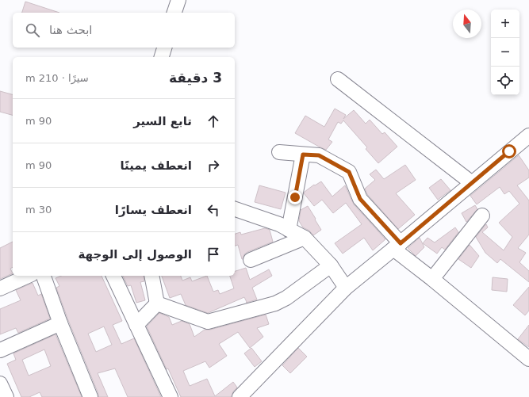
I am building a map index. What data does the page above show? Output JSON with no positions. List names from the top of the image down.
{
  "north": "top",
  "page": {
    "map_buttons": ["+", "−"],
    "search": "ابحث هنا",
    "heading": ["3 دقيقة", "سيرًا · 210 m"],
    "list": [
      ["تابع السير", "90 m"],
      ["انعطف يمينًا", "90 m"],
      ["انعطف يسارًا", "30 m"],
      "الوصول إلى الوجهة"
    ]
  }
}
